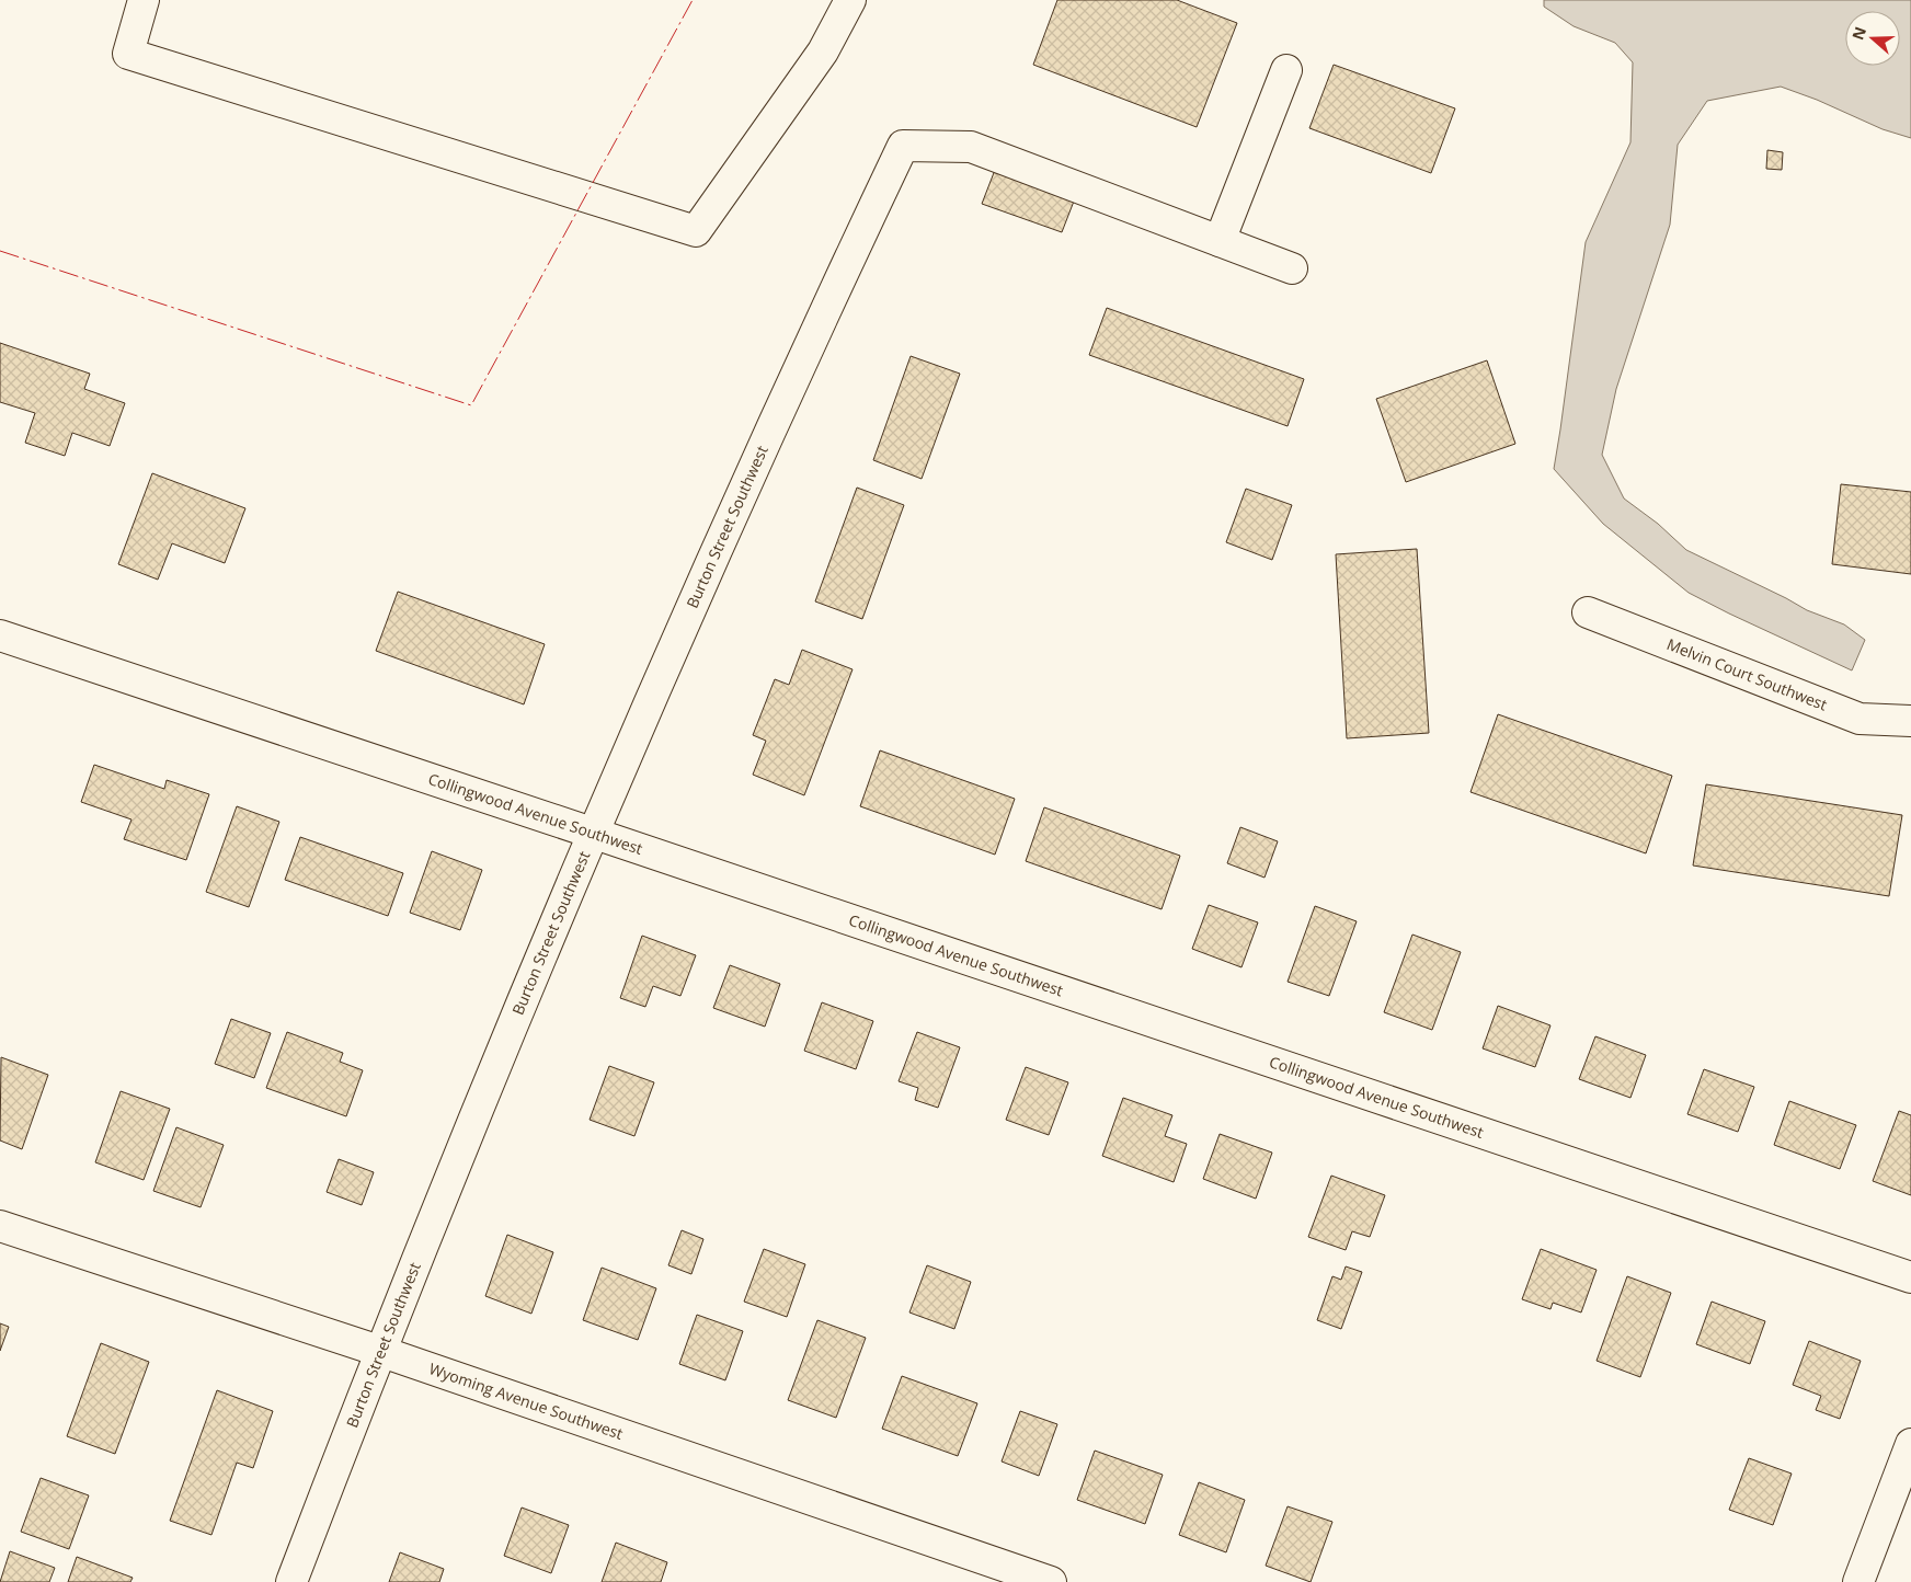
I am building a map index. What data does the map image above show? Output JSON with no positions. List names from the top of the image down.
{
  "streets": {
    "street": [
      "Burton Street Southwest",
      "Melvin Court Southwest",
      "Collingwood Avenue Southwest",
      "Wyoming Avenue Southwest"
    ]
  },
  "crossings": [
    ["Burton Street Southwest", "Collingwood Avenue Southwest"],
    ["Burton Street Southwest", "Wyoming Avenue Southwest"]
  ],
  "north": "left"
}
